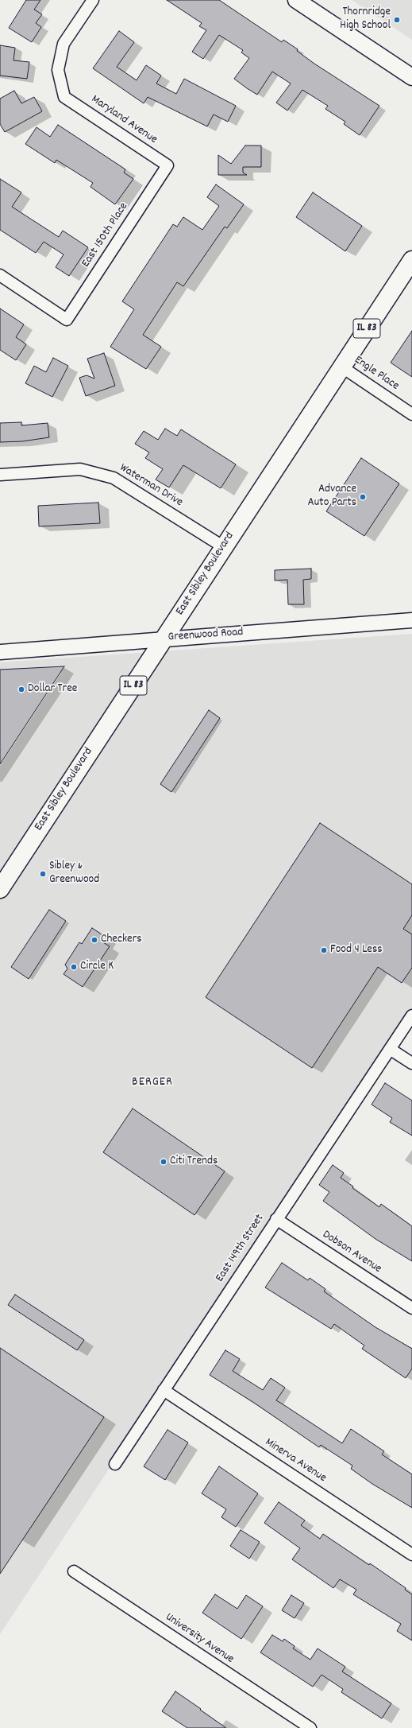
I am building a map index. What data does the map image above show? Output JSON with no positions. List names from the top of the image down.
{
  "streets": {
    "main road": ["IL 83", "East Sibley Boulevard"],
    "street": [
      "Maryland Avenue",
      "East 150th Place",
      "Engle Place",
      "Waterman Drive",
      "Greenwood Road",
      "East 149th Street",
      "Dobson Avenue",
      "Minerva Avenue",
      "University Avenue"
    ]
  },
  "crossings": [
    ["Maryland Avenue", "East 150th Place"],
    ["Engle Place", "East Sibley Boulevard"],
    ["Waterman Drive", "East Sibley Boulevard"],
    ["East Sibley Boulevard", "Greenwood Road"],
    ["East 149th Street", "Dobson Avenue"],
    ["East 149th Street", "Minerva Avenue"]
  ],
  "districts": ["BERGER"],
  "places": [
    "Thornridge High School",
    "Advance Auto Parts",
    "Dollar Tree",
    "Sibley & Greenwood",
    "Checkers",
    "Food 4 Less",
    "Circle K",
    "Citi Trends"
  ]
}
